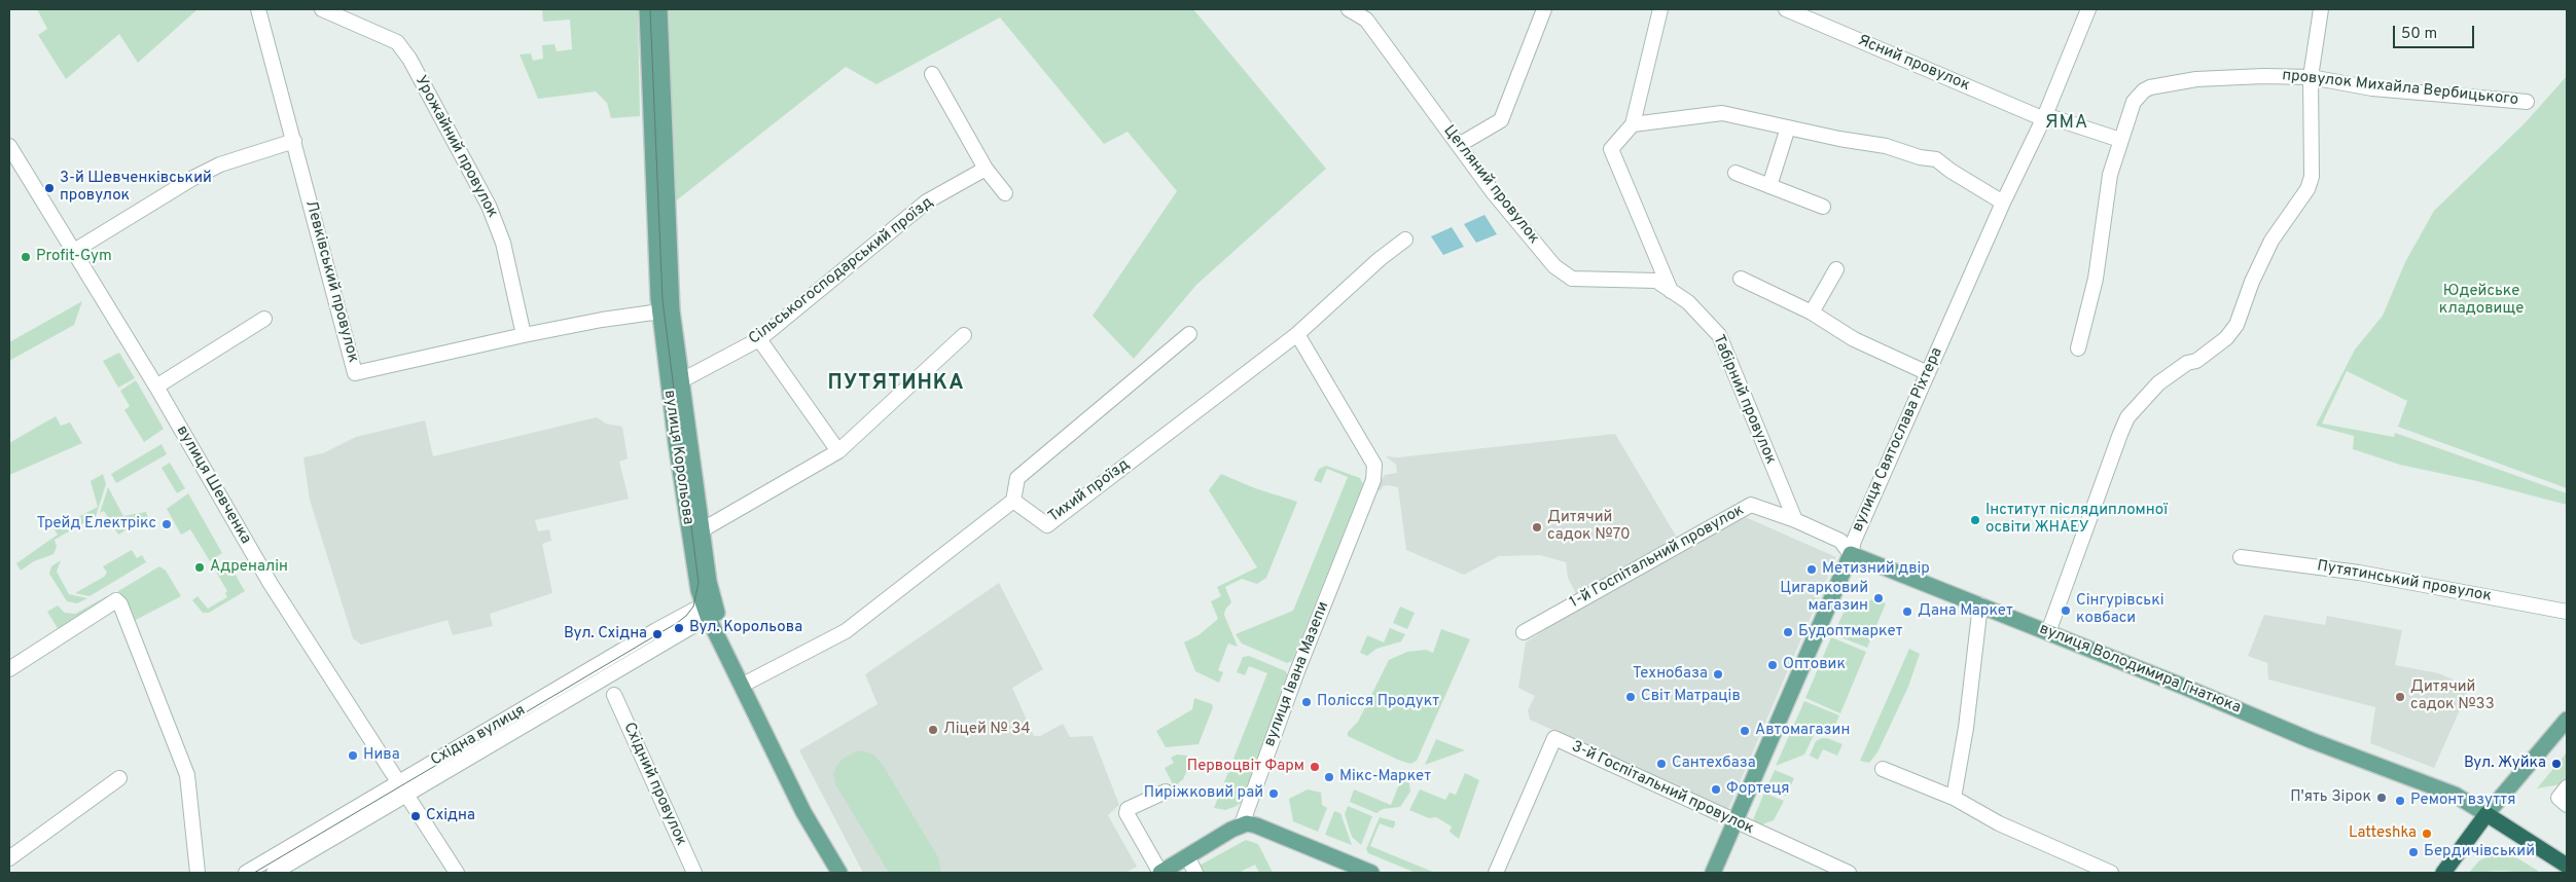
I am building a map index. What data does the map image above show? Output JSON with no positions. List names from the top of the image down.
{
  "streets": {
    "main road": ["вулиця Святослава Ріхтера", "вулиця Корольова", "вулиця Володимира Гнатюка"],
    "street": [
      "Ясний провулок",
      "провулок Михайла Вербицького",
      "Урожайний провулок",
      "Цегляний провулок",
      "Сільськогосподарський проїзд",
      "Левківський провулок",
      "Табірний провулок",
      "вулиця Шевченка",
      "Тихий проїзд",
      "1-й Госпітальний провулок",
      "Путятинський провулок",
      "вулиця Івана Мазепи",
      "Східна вулиця",
      "Східний провулок",
      "3-й Госпітальний провулок"
    ]
  },
  "crossings": [
    ["Ясний провулок", "провулок Михайла Вербицького"],
    ["Ясний провулок", "вулиця Святослава Ріхтера"],
    ["Урожайний провулок", "Левківський провулок"],
    ["Цегляний провулок", "Табірний провулок"],
    ["Сільськогосподарський проїзд", "вулиця Корольова"],
    ["Левківський провулок", "вулиця Корольова"],
    ["Табірний провулок", "1-й Госпітальний провулок"],
    ["Табірний провулок", "вулиця Володимира Гнатюка"],
    ["вулиця Святослава Ріхтера", "вулиця Володимира Гнатюка"],
    ["вулиця Святослава Ріхтера", "3-й Госпітальний провулок"],
    ["вулиця Корольова", "Східна вулиця"],
    ["вулиця Шевченка", "Східна вулиця"],
    ["Тихий проїзд", "вулиця Івана Мазепи"],
    ["1-й Госпітальний провулок", "вулиця Володимира Гнатюка"]
  ],
  "districts": ["ЯМА", "ПУТЯТИНКА"],
  "parks": ["Юдейське кладовище"],
  "places": [
    "3-й Шевченківський провулок",
    "Profit-Gym",
    "Інститут післядипломної освіти ЖНАЕУ",
    "Трейд Електрікс",
    "Дитячий садок №70",
    "Адреналін",
    "Метизний двір",
    "Цигарковий магазин",
    "Сінгурівські ковбаси",
    "Дана Маркет",
    "Вул. Корольова",
    "Будоптмаркет",
    "Вул. Східна",
    "Оптовик",
    "Технобаза",
    "Світ Матраців",
    "Дитячий садок №33",
    "Полісся Продукт",
    "Ліцей № 34",
    "Автомагазин",
    "Нива",
    "Сантехбаза",
    "Вул. Жуйка",
    "Первоцвіт Фарм",
    "Мікс-Маркет",
    "Фортеця",
    "Пиріжковий рай",
    "П'ять Зірок",
    "Ремонт взуття",
    "Східна",
    "Latteshka",
    "Бердичівський"
  ],
  "scale_bar": "50 m"
}
